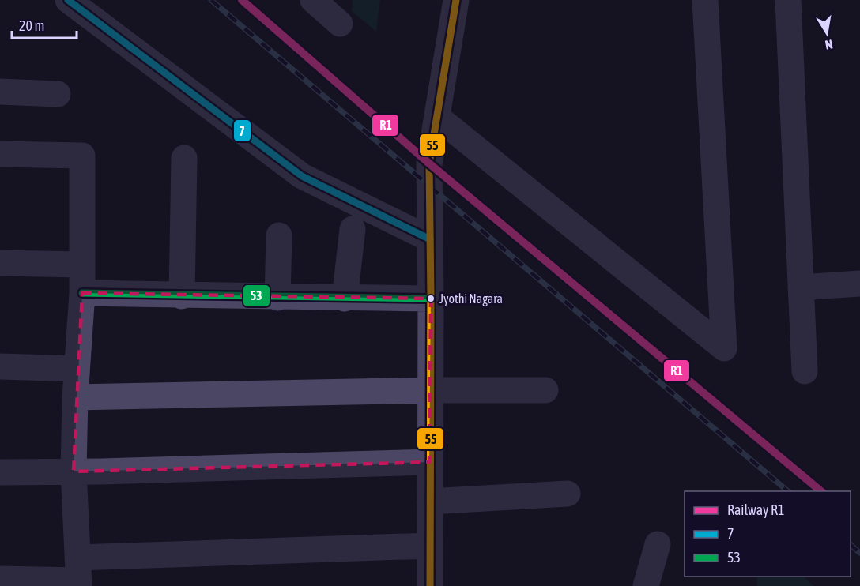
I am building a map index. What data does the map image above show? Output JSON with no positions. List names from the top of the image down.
{
  "places": ["Jyothi Nagara"],
  "lines": [
    "rail line R1",
    "transit line 7",
    "transit line 55",
    "transit line 53"
  ],
  "legend": ["Railway R1", "7", "53"],
  "scale_bar": "20 m",
  "north": "bottom"
}
